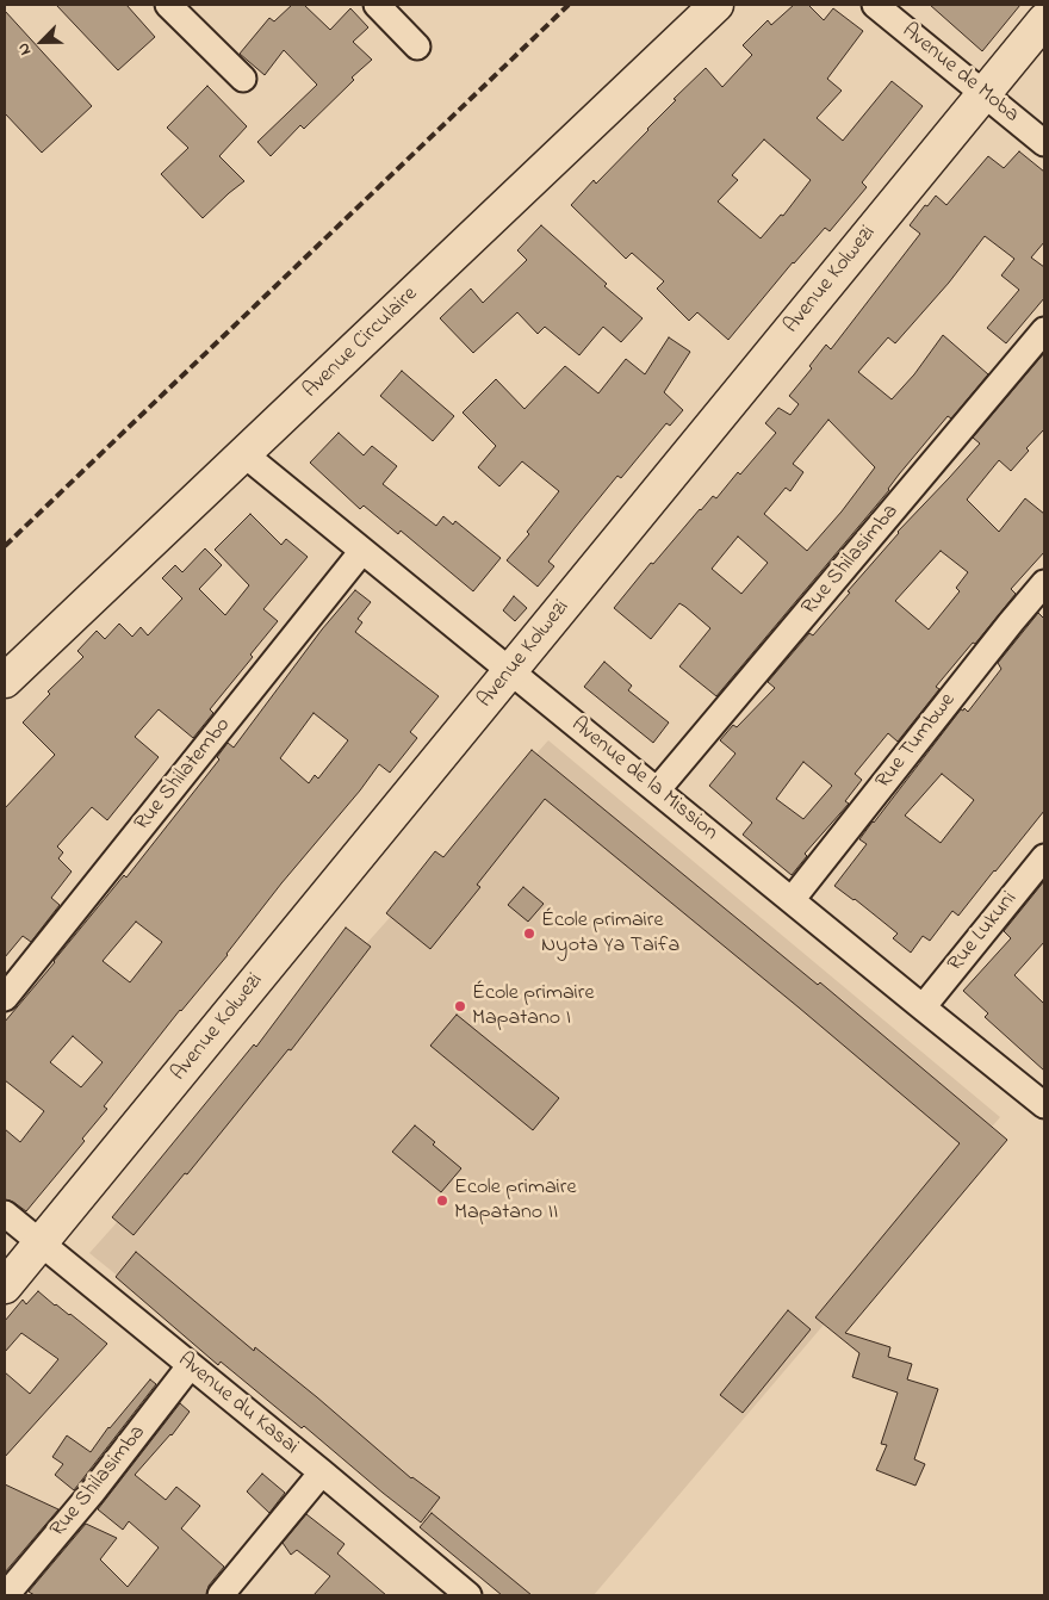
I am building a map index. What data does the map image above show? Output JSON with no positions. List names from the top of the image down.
{
  "streets": {
    "street": [
      "Avenue de Moba",
      "Avenue Kolwezi",
      "Avenue Circulaire",
      "Rue Shilasimba",
      "Rue Tumbwe",
      "Rue Shilatembo",
      "Avenue de la Mission",
      "Rue Lukuni",
      "Avenue du Kasai"
    ]
  },
  "crossings": [
    ["Avenue de Moba", "Avenue Kolwezi"],
    ["Avenue Kolwezi", "Avenue de la Mission"],
    ["Avenue Kolwezi", "Avenue du Kasai"],
    ["Avenue Circulaire", "Avenue de la Mission"],
    ["Rue Shilasimba", "Avenue de la Mission"],
    ["Rue Shilasimba", "Avenue du Kasai"],
    ["Rue Tumbwe", "Avenue de la Mission"],
    ["Rue Shilatembo", "Avenue de la Mission"],
    ["Avenue de la Mission", "Rue Lukuni"]
  ],
  "places": ["École primaire Nyota Ya Taifa", "École primaire Mapatano I", "Ecole primaire Mapatano II"],
  "north": "bottom left"
}
